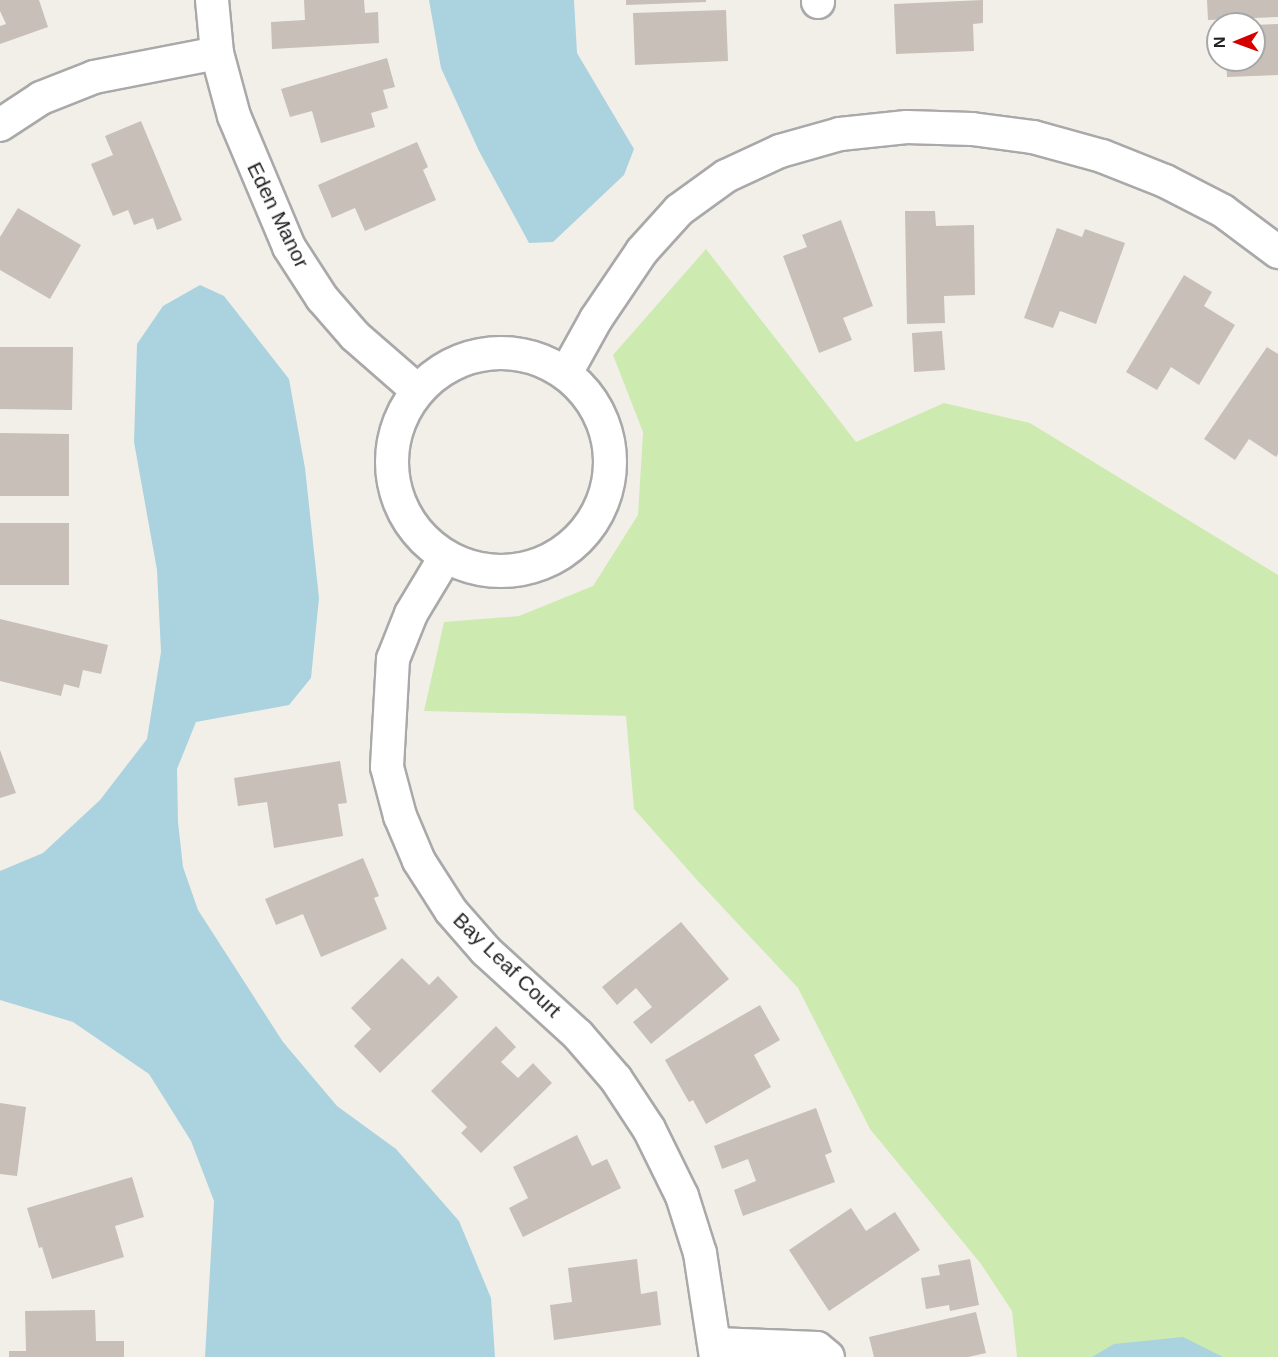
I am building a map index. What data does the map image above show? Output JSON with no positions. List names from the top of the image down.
{
  "streets": {
    "street": ["Eden Manor", "Bay Leaf Court"]
  },
  "north": "left"
}
